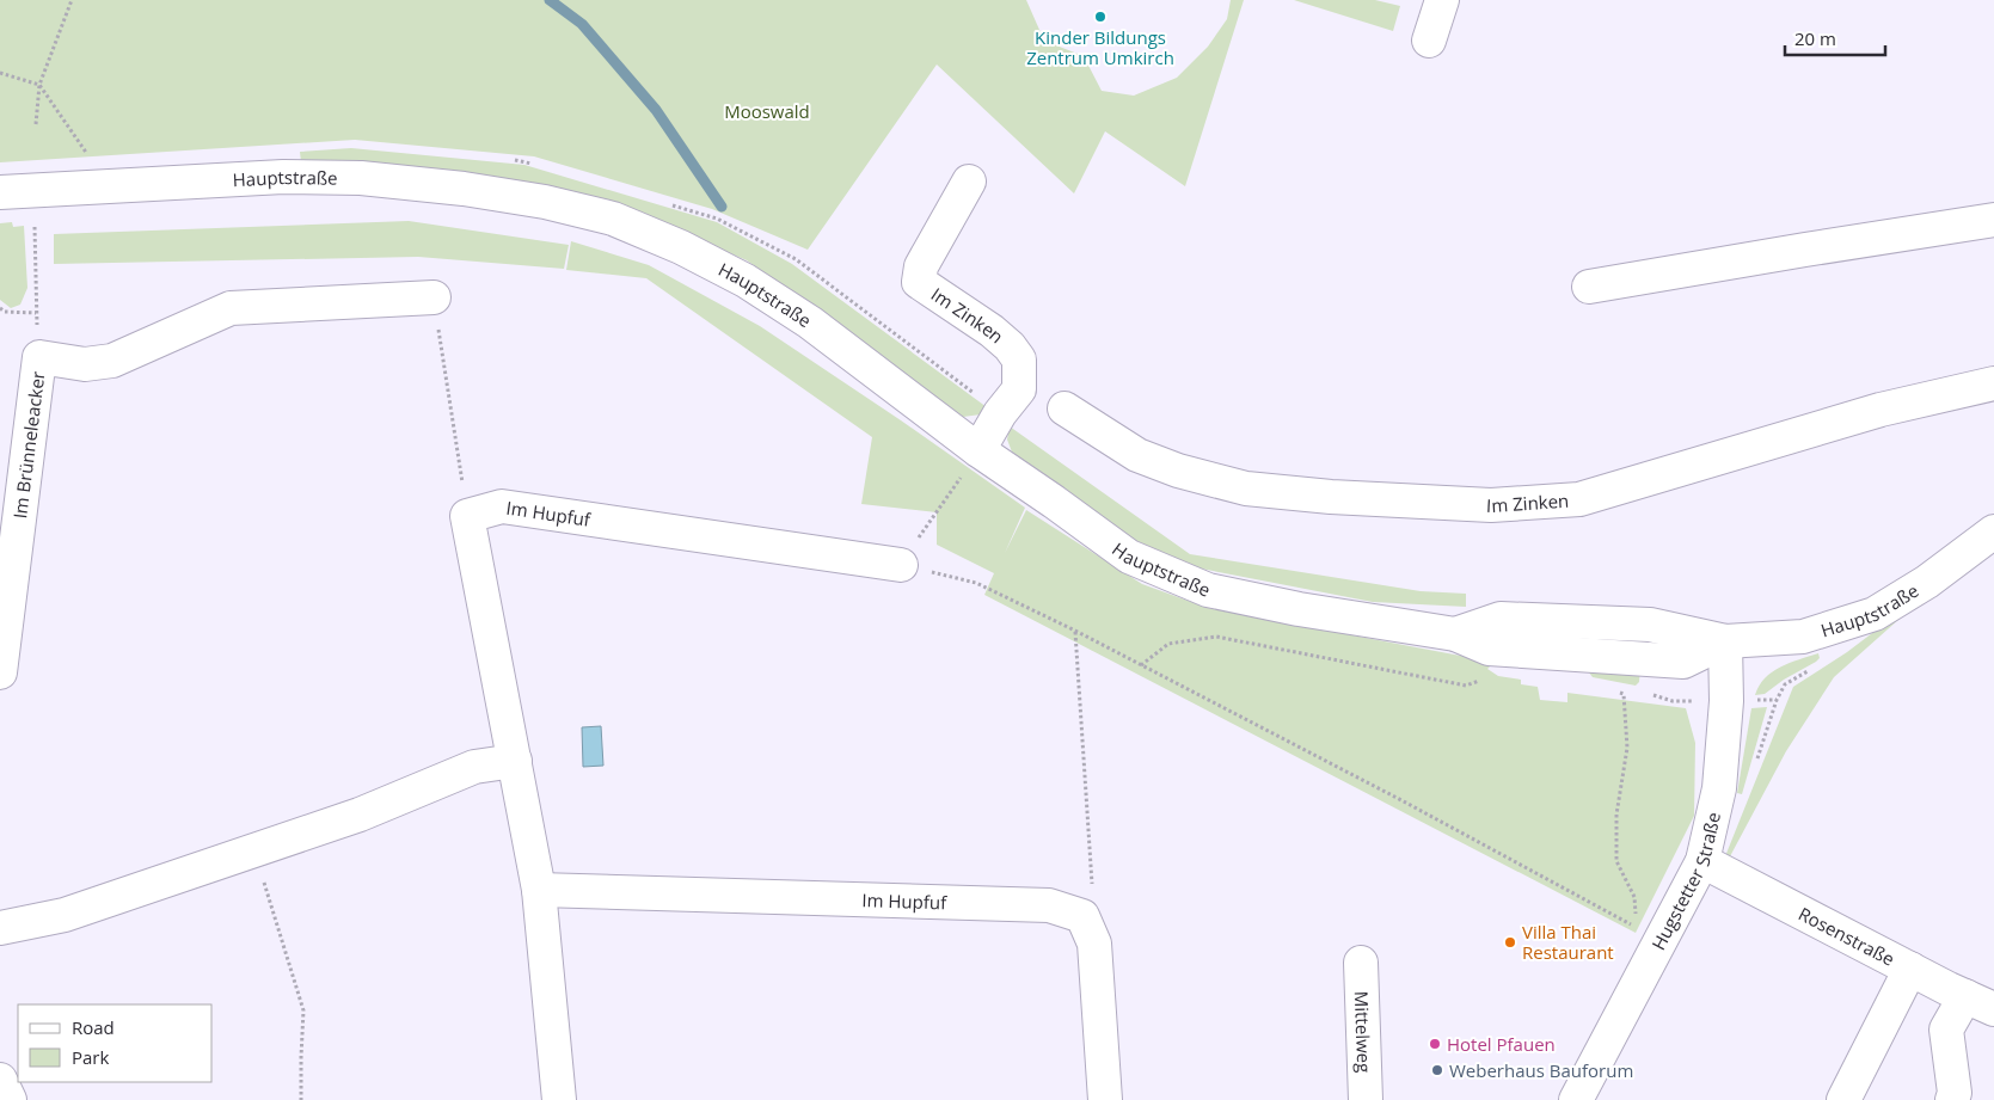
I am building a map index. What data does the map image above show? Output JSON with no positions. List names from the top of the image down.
{
  "streets": {
    "street": [
      "Hauptstraße",
      "Im Zinken",
      "Im Brünneleacker",
      "Im Hupfuf",
      "Hugstetter Straße",
      "Rosenstraße",
      "Mittelweg"
    ]
  },
  "crossings": [
    ["Hauptstraße", "Im Zinken"],
    ["Hauptstraße", "Hugstetter Straße"],
    ["Hugstetter Straße", "Rosenstraße"]
  ],
  "parks": ["Mooswald"],
  "places": [
    "Kinder Bildungs Zentrum Umkirch",
    "Villa Thai Restaurant",
    "Hotel Pfauen",
    "Weberhaus Bauforum"
  ],
  "legend": ["Road", "Park"],
  "scale_bar": "20 m"
}
